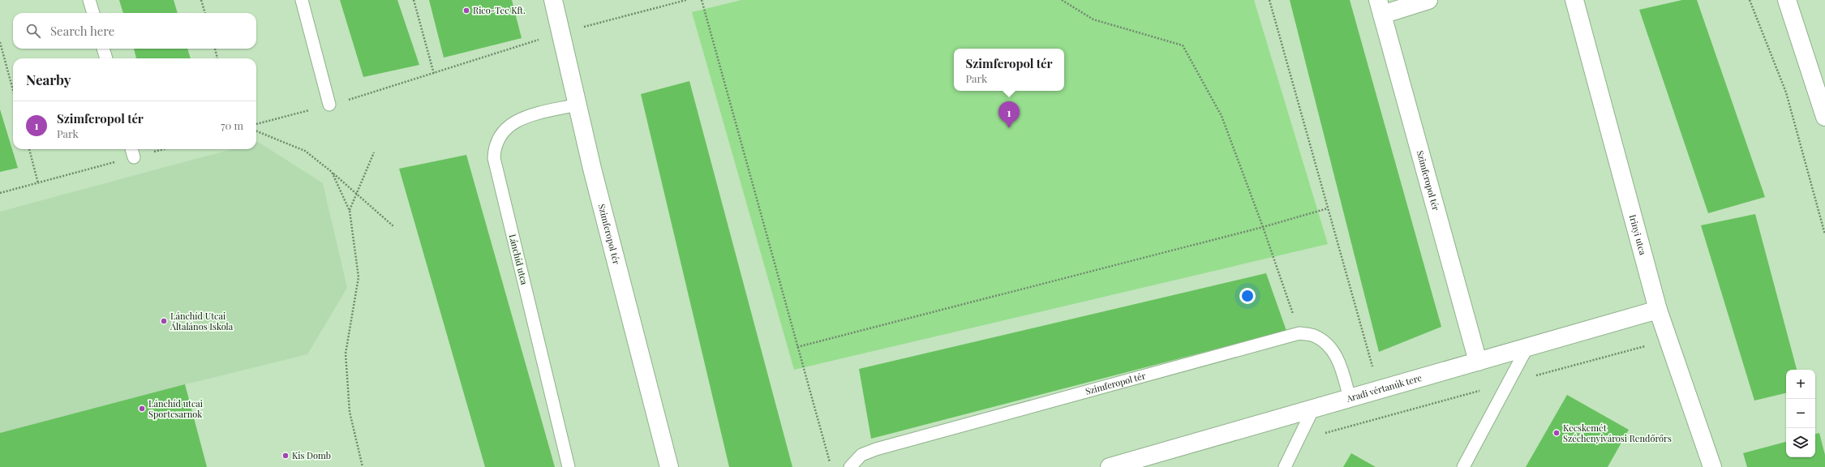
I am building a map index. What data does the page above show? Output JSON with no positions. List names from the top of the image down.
{
  "streets": {
    "street": ["Szimferopol tér", "Irinyi utca", "Aradi vértanúk tere"],
    "lane": ["Lánchíd utca"]
  },
  "crossings": [
    ["Szimferopol tér", "Lánchíd utca"],
    ["Szimferopol tér", "Aradi vértanúk tere"],
    ["Irinyi utca", "Aradi vértanúk tere"]
  ],
  "places": [
    "Rico-Tec Kft.",
    "Lánchíd Utcai Általános Iskola",
    "Lánchíd utcai Sportcsarnok",
    "Kecskemét Széchenyivárosi Rendőrőrs",
    "Kis Domb"
  ],
  "page": {
    "search": "Search here",
    "popup": ["Szimferopol tér", "Park"],
    "heading": "Nearby",
    "list": [
      {
        "mark": "1",
        "name": "Szimferopol tér",
        "note": "Park",
        "value": "70 m"
      }
    ],
    "pins": "1",
    "map_buttons": ["+", "−"]
  }
}
